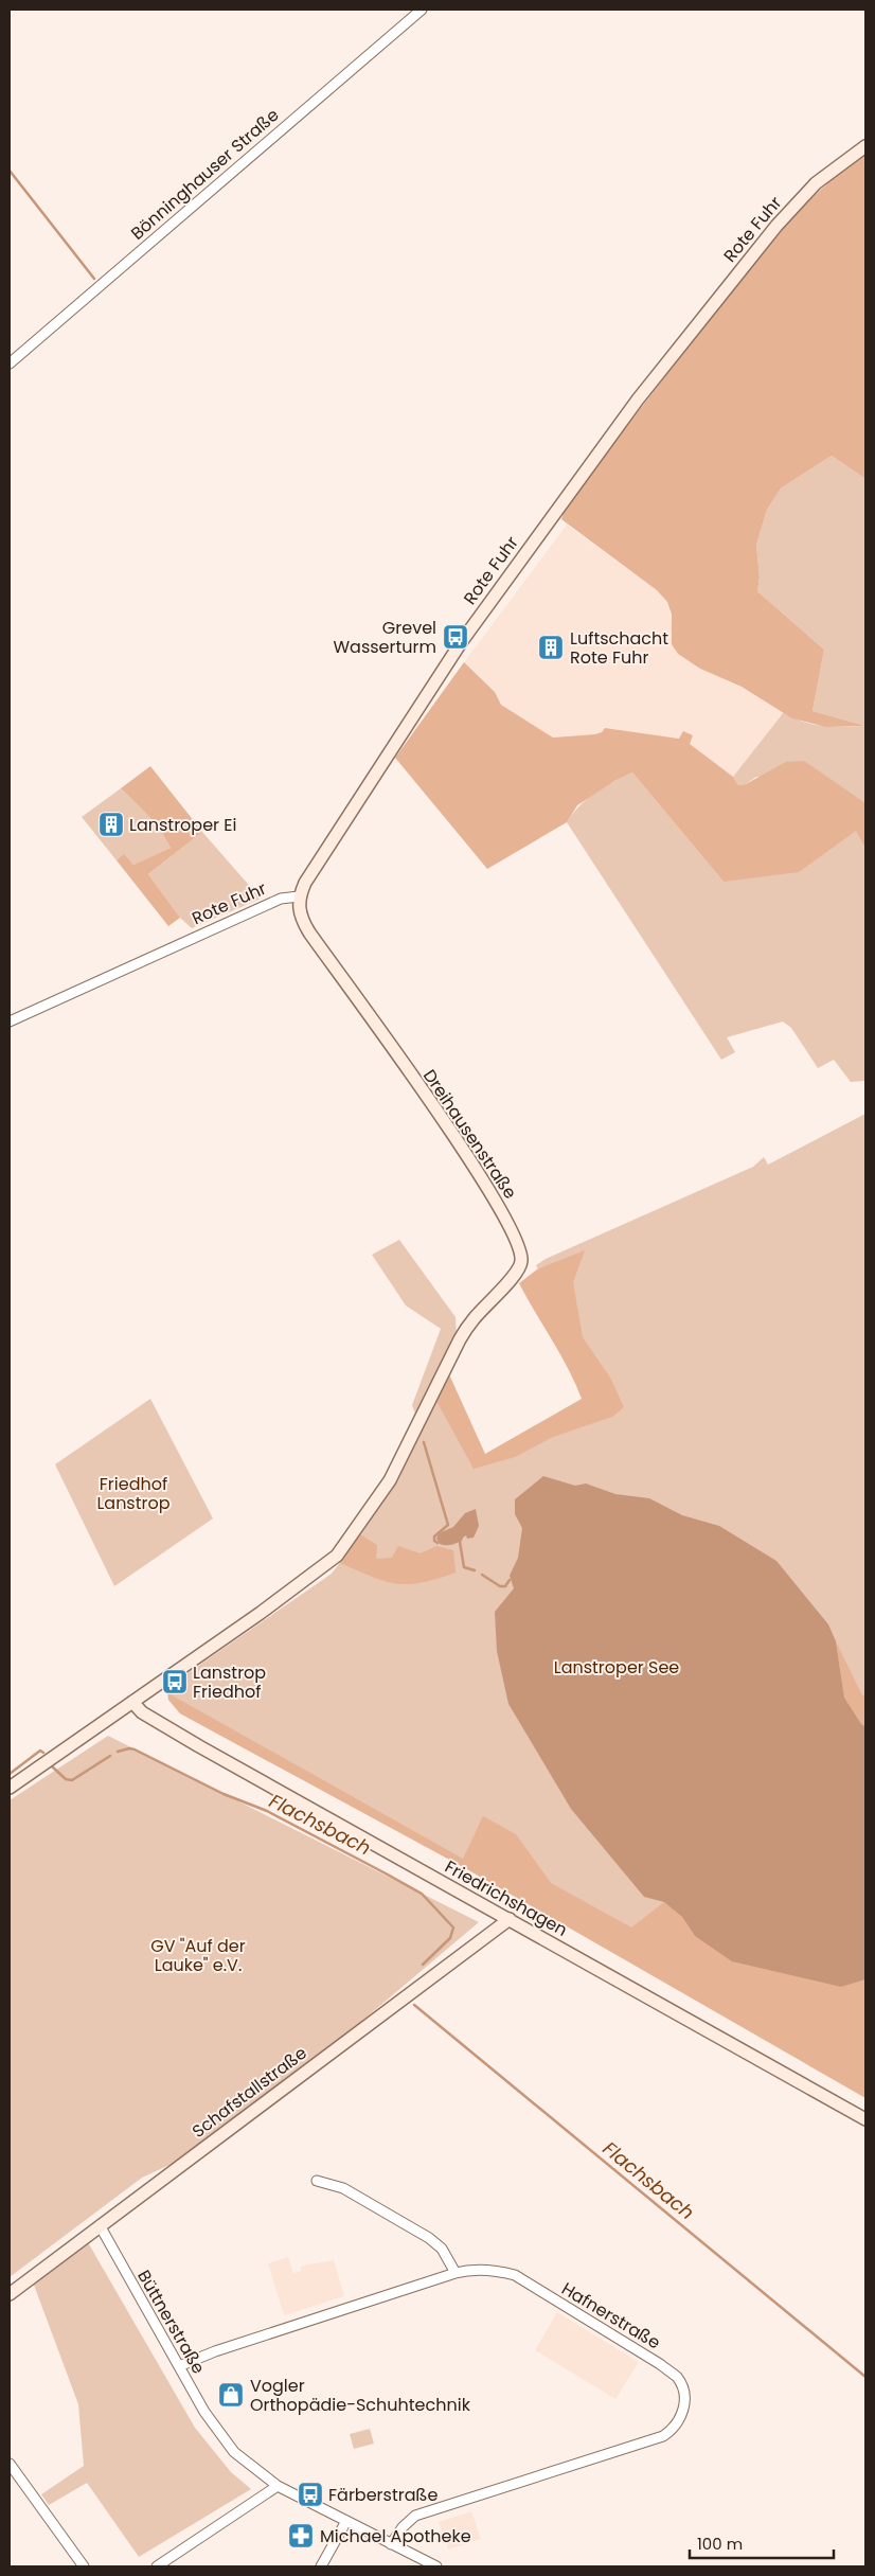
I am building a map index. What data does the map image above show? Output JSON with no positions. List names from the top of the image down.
{
  "streets": {
    "main road": [
      "Rote Fuhr",
      "Dreihausenstraße",
      "Friedrichshagen",
      "Schafstallstraße"
    ],
    "street": ["Bönninghauser Straße", "Hafnerstraße", "Büttnerstraße"]
  },
  "crossings": [
    ["Rote Fuhr", "Dreihausenstraße"],
    ["Dreihausenstraße", "Friedrichshagen"],
    ["Friedrichshagen", "Schafstallstraße"],
    ["Schafstallstraße", "Büttnerstraße"],
    ["Hafnerstraße", "Büttnerstraße"]
  ],
  "water": ["Flachsbach"],
  "parks": ["Friedhof Lanstrop", "Lanstroper See", "GV \"Auf der Lauke\" e.V."],
  "places": {
    "bus stop": ["Grevel Wasserturm", "Lanstrop Friedhof", "Färberstraße"],
    "building": ["Luftschacht Rote Fuhr", "Lanstroper Ei"],
    "shop": ["Vogler Orthopädie-Schuhtechnik"],
    "pharmacy": ["Michael Apotheke"]
  },
  "scale_bar": "100 m"
}
